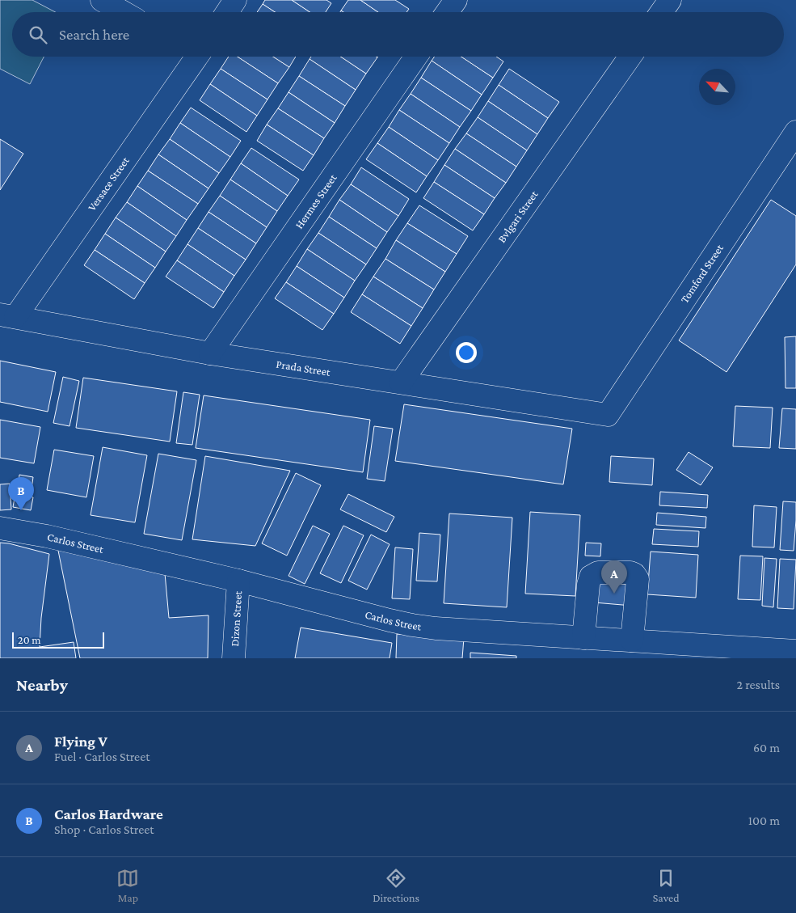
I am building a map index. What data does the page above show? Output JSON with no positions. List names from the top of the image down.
{
  "streets": {
    "street": [
      "Versace Street",
      "Hermes Street",
      "Bvlgari Street",
      "Tomford Street",
      "Prada Street",
      "Carlos Street",
      "Dizon Street"
    ]
  },
  "crossings": [
    ["Versace Street", "Prada Street"],
    ["Hermes Street", "Prada Street"],
    ["Bvlgari Street", "Prada Street"],
    ["Tomford Street", "Prada Street"],
    ["Carlos Street", "Dizon Street"]
  ],
  "scale_bar": "20 m",
  "north": "top left",
  "page": {
    "search": "Search here",
    "pins": ["B", "A"],
    "scale": "20 m",
    "heading": ["Nearby", "2 results"],
    "list": [
      {
        "mark": "A",
        "name": "Flying V",
        "note": "Fuel · Carlos Street",
        "value": "60 m"
      },
      {
        "mark": "B",
        "name": "Carlos Hardware",
        "note": "Shop · Carlos Street",
        "value": "100 m"
      }
    ],
    "nav": ["Map", "Directions", "Saved"]
  }
}
